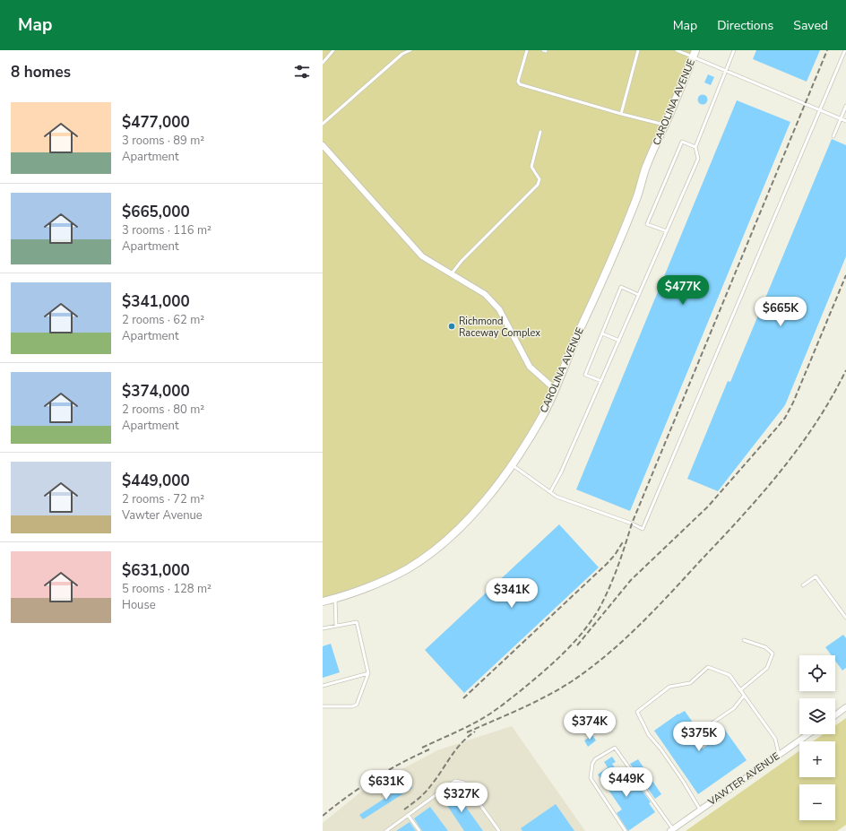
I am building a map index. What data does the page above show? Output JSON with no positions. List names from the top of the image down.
{
  "streets": {
    "street": ["CAROLINA AVENUE", "VAWTER AVENUE"]
  },
  "places": ["Richmond Raceway Complex"],
  "page": {
    "header": "Map",
    "nav": ["Map", "Directions", "Saved"],
    "heading": "8 homes",
    "list": [
      {
        "name": "$477,000",
        "note": "3 rooms · 89 m² · Apartment"
      },
      {
        "name": "$665,000",
        "note": "3 rooms · 116 m² · Apartment"
      },
      {
        "name": "$341,000",
        "note": "2 rooms · 62 m² · Apartment"
      },
      {
        "name": "$374,000",
        "note": "2 rooms · 80 m² · Apartment"
      },
      {
        "name": "$449,000",
        "note": "2 rooms · 72 m² · Vawter Avenue"
      },
      {
        "name": "$631,000",
        "note": "5 rooms · 128 m² · House"
      }
    ],
    "price": [
      "$477K",
      "$665K",
      "$341K",
      "$374K",
      "$375K",
      "$449K",
      "$631K",
      "$327K"
    ],
    "map_buttons": ["+", "−"]
  }
}
